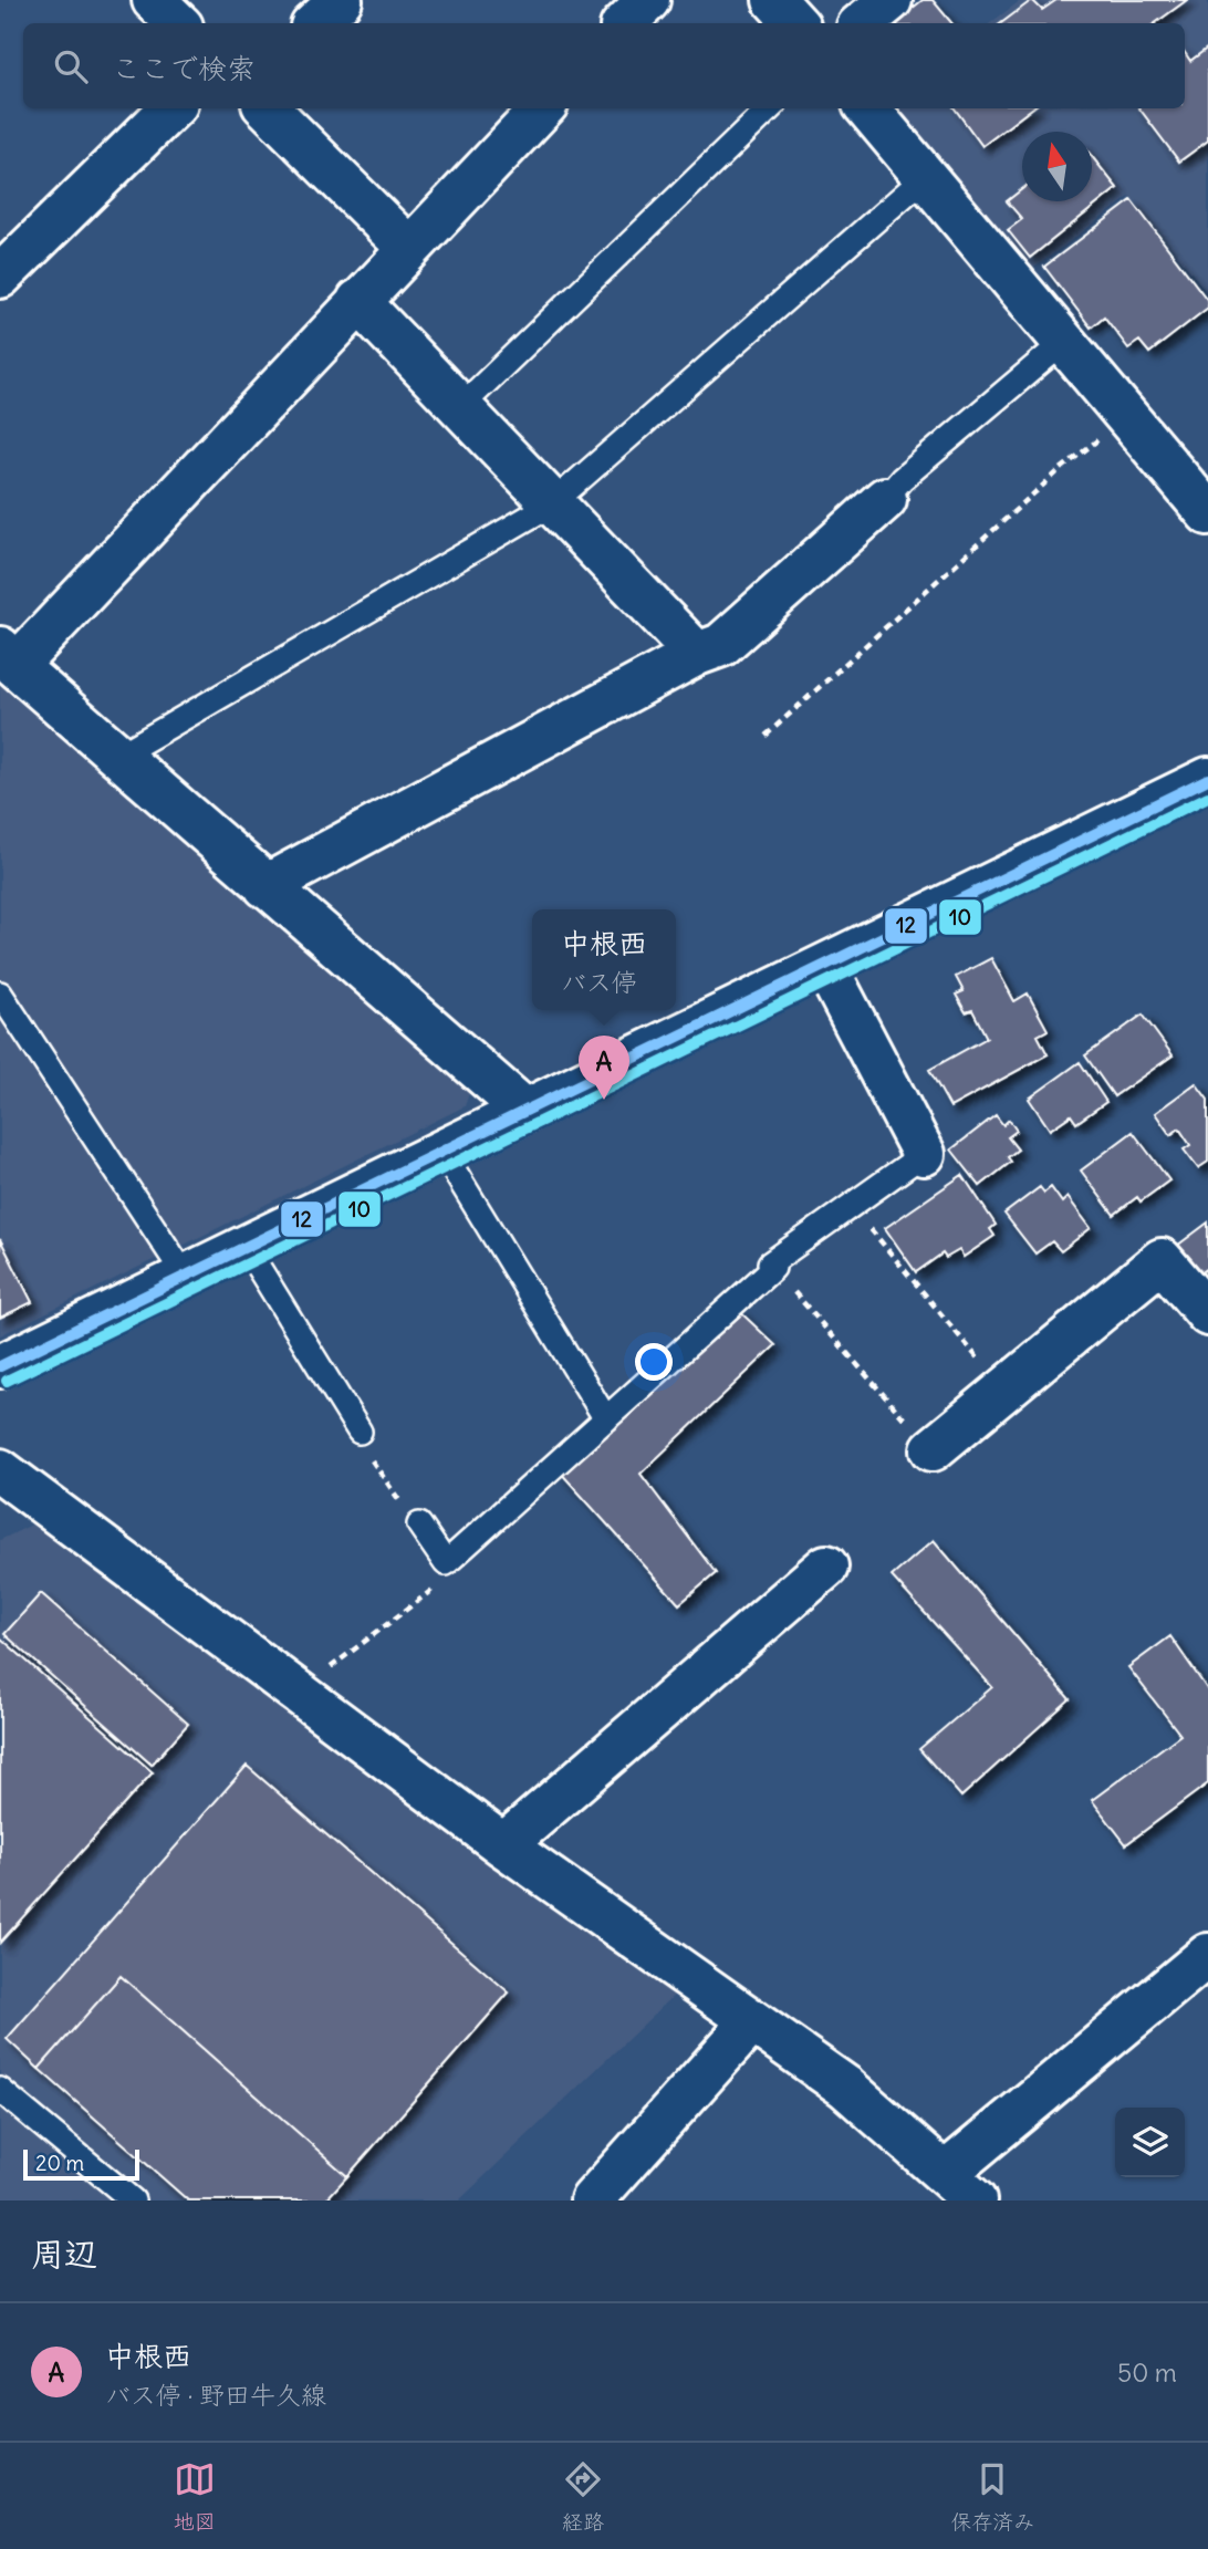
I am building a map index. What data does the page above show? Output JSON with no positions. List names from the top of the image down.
{
  "lines": ["transit line 12", "transit line 10"],
  "scale_bar": "20 m",
  "north": "top",
  "page": {
    "search": "ここで検索",
    "popup": ["中根西", "バス停"],
    "pins": "A",
    "scale": "20 m",
    "heading": "周辺",
    "list": [
      {
        "mark": "A",
        "name": "中根西",
        "note": "バス停 · 野田牛久線",
        "value": "50 m"
      }
    ],
    "nav": ["地図", "経路", "保存済み"]
  }
}
